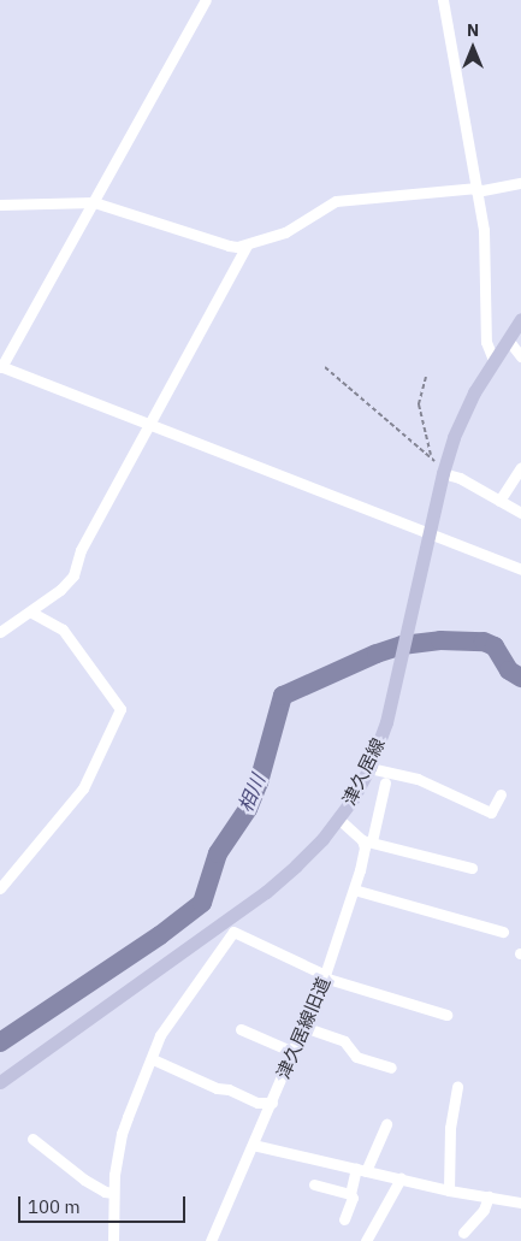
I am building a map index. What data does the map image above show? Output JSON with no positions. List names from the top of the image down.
{
  "streets": {
    "main road": ["津久居線"],
    "street": ["津久居線旧道"]
  },
  "water": ["相川"],
  "scale_bar": "100 m",
  "north": "top"
}
